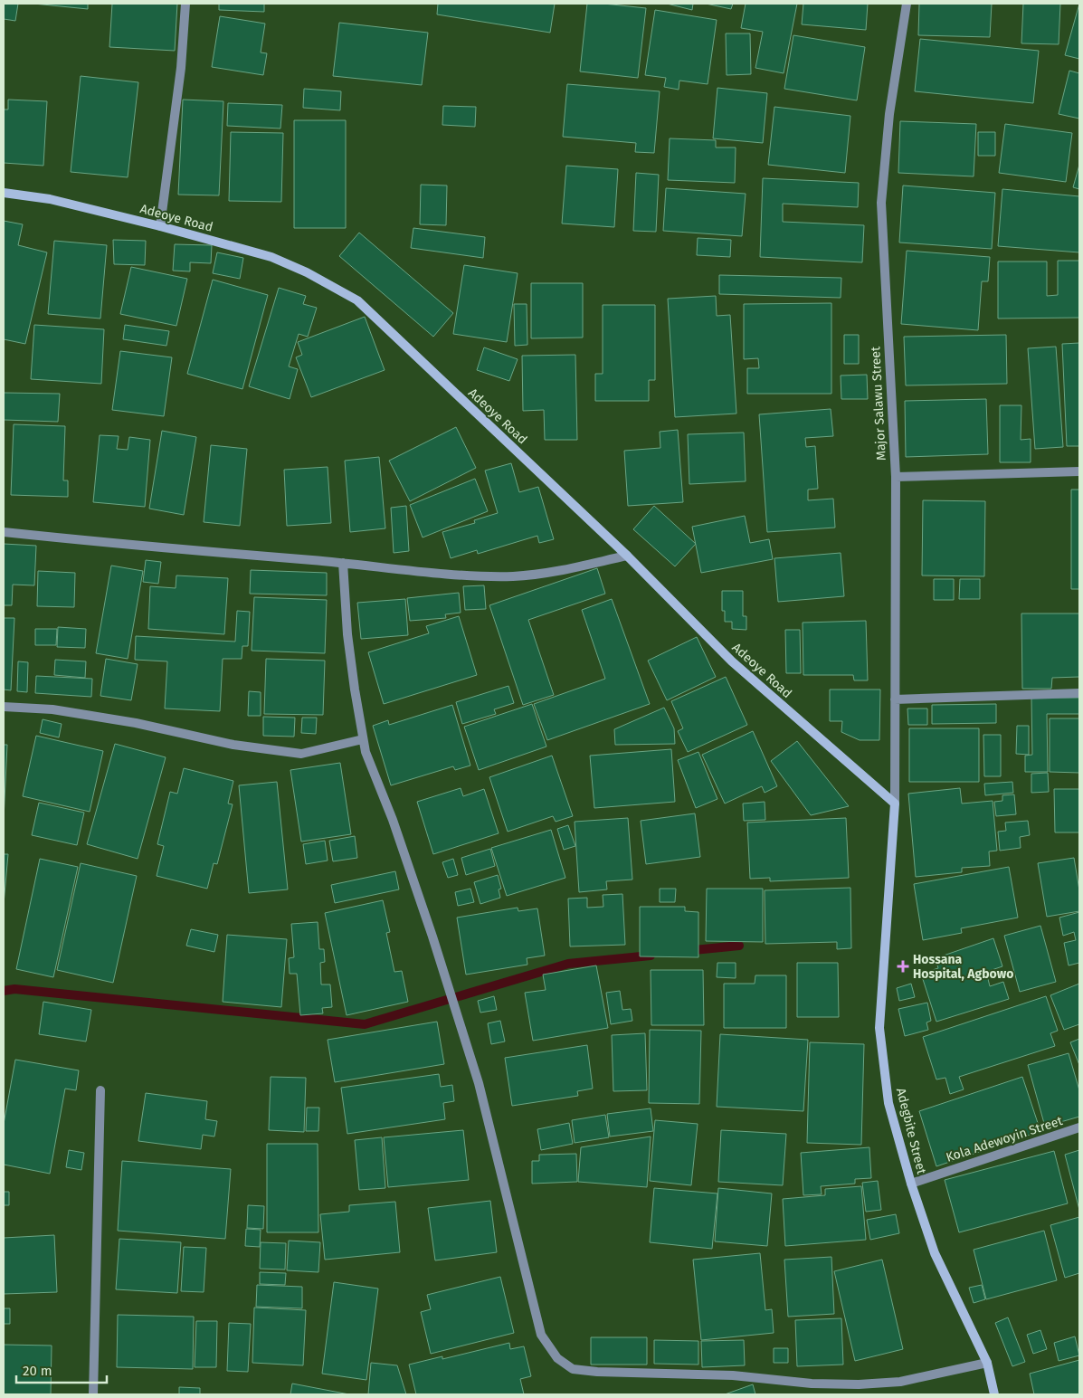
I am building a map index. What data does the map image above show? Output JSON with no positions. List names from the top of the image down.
{
  "streets": {
    "street": [
      "Adeoye Road",
      "Major Salawu Street",
      "Adegbite Street",
      "Kola Adewoyin Street"
    ]
  },
  "crossings": [
    ["Adeoye Road", "Major Salawu Street"],
    ["Adeoye Road", "Adegbite Street"],
    ["Major Salawu Street", "Adegbite Street"],
    ["Adegbite Street", "Kola Adewoyin Street"]
  ],
  "places": {
    "health": ["Hossana Hospital, Agbowo"]
  },
  "scale_bar": "20 m"
}
